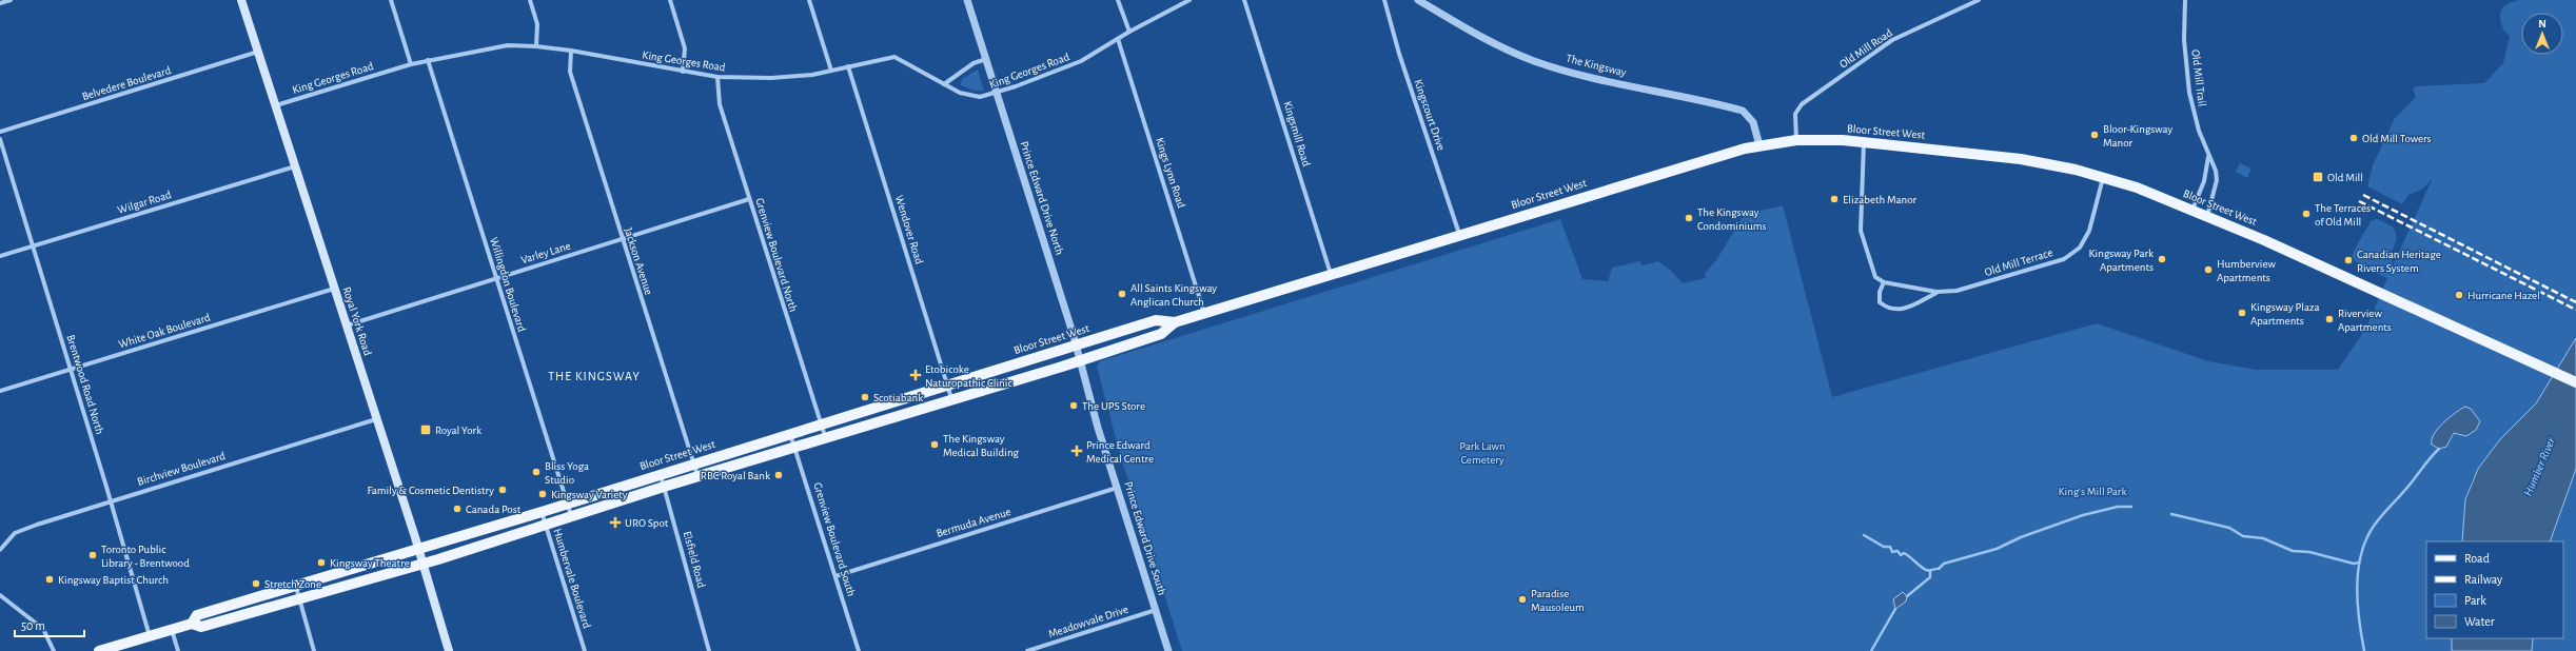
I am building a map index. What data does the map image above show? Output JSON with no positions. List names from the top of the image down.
{
  "streets": {
    "main road": ["Bloor Street West", "Royal York Road"],
    "street": [
      "Old Mill Road",
      "King Georges Road",
      "The Kingsway",
      "Old Mill Trail",
      "Belvedere Boulevard",
      "Kingscourt Drive",
      "Kingsmill Road",
      "Kings Lynn Road",
      "Prince Edward Drive North",
      "Wilgar Road",
      "Wendover Road",
      "Varley Lane",
      "Grenview Boulevard North",
      "Jackson Avenue",
      "Old Mill Terrace",
      "Willingdon Boulevard",
      "White Oak Boulevard",
      "Brentwood Road North",
      "Birchview Boulevard",
      "Bermuda Avenue",
      "Prince Edward Drive South",
      "Grenview Boulevard South",
      "Elsfield Road",
      "Humbervale Boulevard",
      "Meadowvale Drive"
    ]
  },
  "crossings": [
    ["Old Mill Road", "Bloor Street West"],
    ["King Georges Road", "Kings Lynn Road"],
    ["King Georges Road", "Prince Edward Drive North"],
    ["King Georges Road", "Wendover Road"],
    ["King Georges Road", "Grenview Boulevard North"],
    ["King Georges Road", "Jackson Avenue"],
    ["King Georges Road", "Willingdon Boulevard"],
    ["King Georges Road", "Royal York Road"],
    ["The Kingsway", "Bloor Street West"],
    ["Old Mill Trail", "Bloor Street West"],
    ["Belvedere Boulevard", "Royal York Road"],
    ["Kingscourt Drive", "Bloor Street West"],
    ["Bloor Street West", "Kingsmill Road"],
    ["Bloor Street West", "Kings Lynn Road"],
    ["Bloor Street West", "Prince Edward Drive North"],
    ["Bloor Street West", "Wendover Road"],
    ["Bloor Street West", "Grenview Boulevard North"],
    ["Bloor Street West", "Jackson Avenue"],
    ["Bloor Street West", "Old Mill Terrace"],
    ["Bloor Street West", "Willingdon Boulevard"],
    ["Bloor Street West", "Royal York Road"],
    ["Bloor Street West", "Brentwood Road North"],
    ["Bloor Street West", "Prince Edward Drive South"],
    ["Bloor Street West", "Grenview Boulevard South"],
    ["Bloor Street West", "Elsfield Road"],
    ["Bloor Street West", "Humbervale Boulevard"],
    ["Prince Edward Drive North", "Prince Edward Drive South"],
    ["Wilgar Road", "Royal York Road"],
    ["Wilgar Road", "Brentwood Road North"],
    ["Varley Lane", "Grenview Boulevard North"],
    ["Varley Lane", "Jackson Avenue"],
    ["Varley Lane", "Willingdon Boulevard"],
    ["Varley Lane", "Royal York Road"],
    ["Royal York Road", "White Oak Boulevard"],
    ["Royal York Road", "Birchview Boulevard"],
    ["White Oak Boulevard", "Brentwood Road North"],
    ["Brentwood Road North", "Birchview Boulevard"],
    ["Bermuda Avenue", "Prince Edward Drive South"],
    ["Bermuda Avenue", "Grenview Boulevard South"],
    ["Prince Edward Drive South", "Meadowvale Drive"]
  ],
  "districts": ["THE KINGSWAY"],
  "water": ["Humber River"],
  "parks": ["Park Lawn Cemetery", "King's Mill Park"],
  "places": {
    "other": [
      "Bloor-Kingsway Manor",
      "Old Mill Towers",
      "Elizabeth Manor",
      "The Terraces of Old Mill",
      "The Kingsway Condominiums",
      "Kingsway Park Apartments",
      "Canadian Heritage Rivers System",
      "Humberview Apartments",
      "All Saints Kingsway Anglican Church",
      "Hurricane Hazel",
      "Kingsway Plaza Apartments",
      "Riverview Apartments",
      "Scotiabank",
      "The UPS Store",
      "The Kingsway Medical Building",
      "Bliss Yoga Studio",
      "RBC Royal Bank",
      "Family & Cosmetic Dentistry",
      "Kingsway Variety",
      "Canada Post",
      "Toronto Public Library - Brentwood",
      "Kingsway Theatre",
      "Kingsway Baptist Church",
      "Stretch Zone",
      "Paradise Mausoleum"
    ],
    "transit": ["Old Mill", "Royal York"],
    "health": ["Etobicoke Naturopathic Clinic", "Prince Edward Medical Centre", "URO Spot"]
  },
  "legend": [
    "Road",
    "Railway",
    "Park",
    "Water"
  ],
  "scale_bar": "50 m",
  "north": "top"
}
